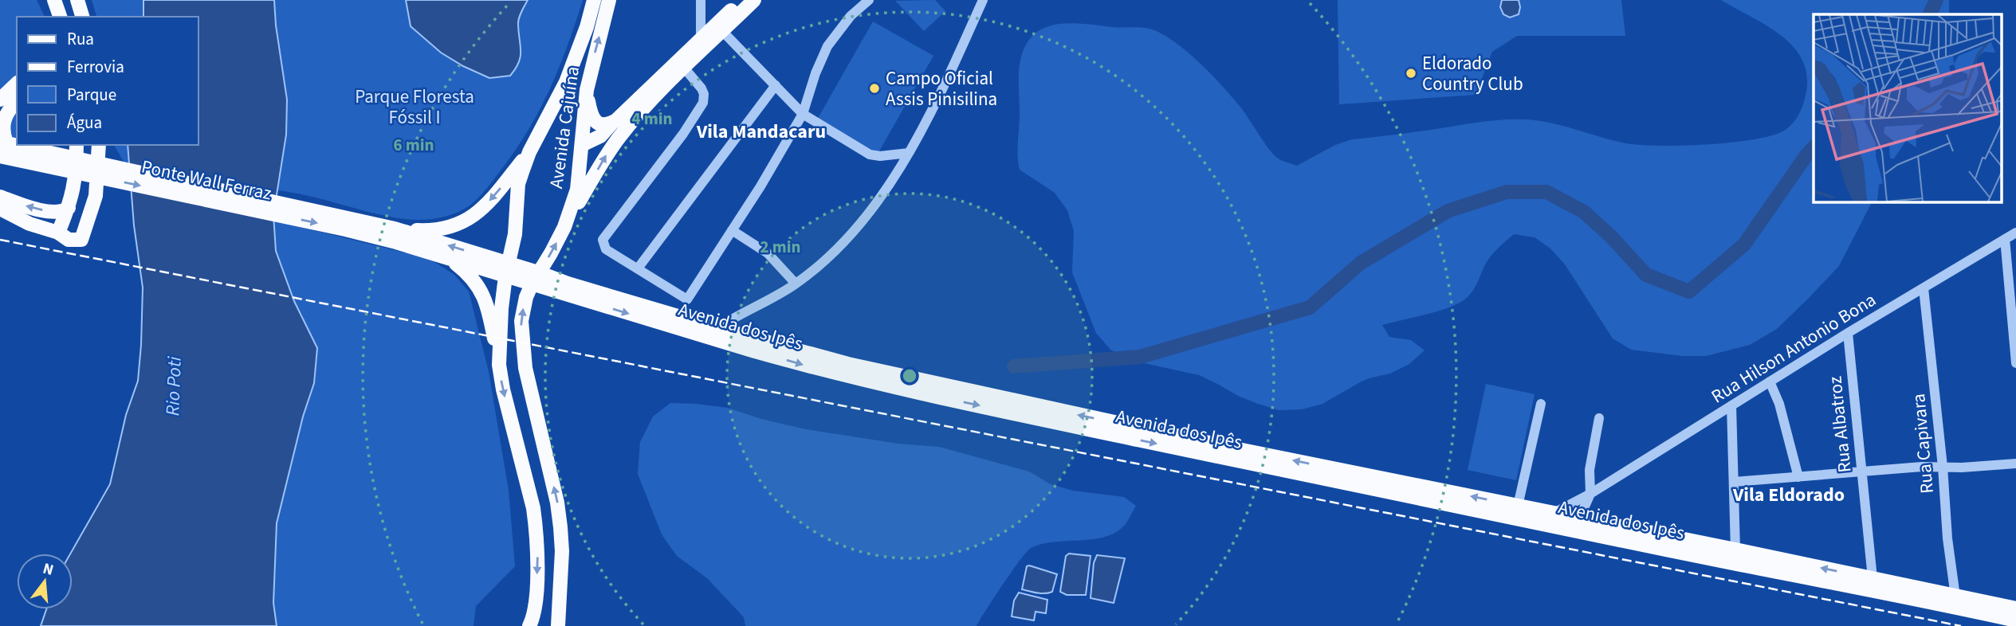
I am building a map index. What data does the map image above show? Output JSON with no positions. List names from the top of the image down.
{
  "streets": {
    "main road": ["Avenida Cajuína", "Ponte Wall Ferraz", "Avenida dos Ipês"],
    "street": ["Rua Hilson Antonio Bona", "Rua Albatroz", "Rua Capivara"]
  },
  "crossings": [
    ["Avenida Cajuína", "Avenida dos Ipês"],
    ["Ponte Wall Ferraz", "Avenida dos Ipês"],
    ["Avenida dos Ipês", "Rua Hilson Antonio Bona"],
    ["Avenida dos Ipês", "Rua Albatroz"],
    ["Avenida dos Ipês", "Rua Capivara"],
    ["Rua Hilson Antonio Bona", "Rua Albatroz"],
    ["Rua Hilson Antonio Bona", "Rua Capivara"]
  ],
  "districts": ["Vila Mandacaru", "Vila Eldorado"],
  "water": ["Rio Poti"],
  "parks": ["Parque Floresta Fóssil I"],
  "places": ["Eldorado Country Club", "Campo Oficial Assis Pinisilina"],
  "legend": [
    "Rua",
    "Ferrovia",
    "Parque",
    "Água"
  ],
  "north": "top",
  "rings": ["4 min", "6 min", "2 min"]
}
